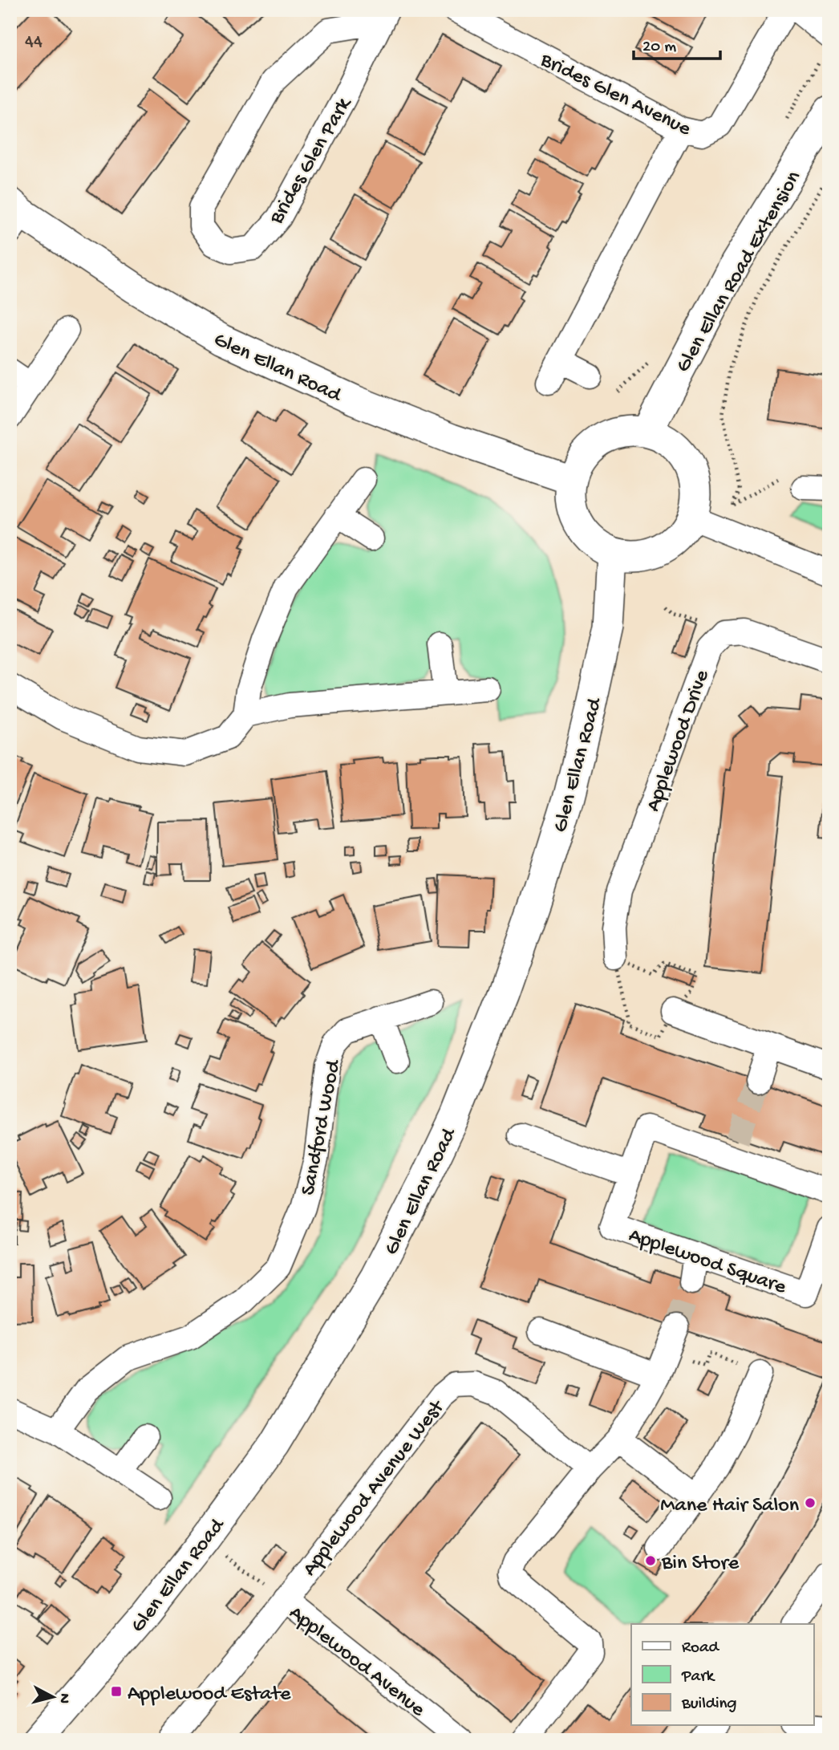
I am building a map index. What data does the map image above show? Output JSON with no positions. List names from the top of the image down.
{
  "streets": {
    "street": [
      "Brides Glen Avenue",
      "Brides Glen Park",
      "Glen Ellan Road Extension",
      "Glen Ellan Road",
      "Applewood Drive",
      "Sandford Wood",
      "Applewood Square",
      "Applewood Avenue West",
      "Applewood Avenue"
    ]
  },
  "crossings": [
    ["Glen Ellan Road Extension", "Glen Ellan Road"],
    ["Applewood Avenue West", "Applewood Avenue"]
  ],
  "places": {
    "other": ["Mane Hair Salon", "Bin Store"],
    "transit": ["Applewood Estate"]
  },
  "house_numbers": ["44"],
  "legend": ["Road", "Park", "Building"],
  "scale_bar": "20 m",
  "north": "right"
}
